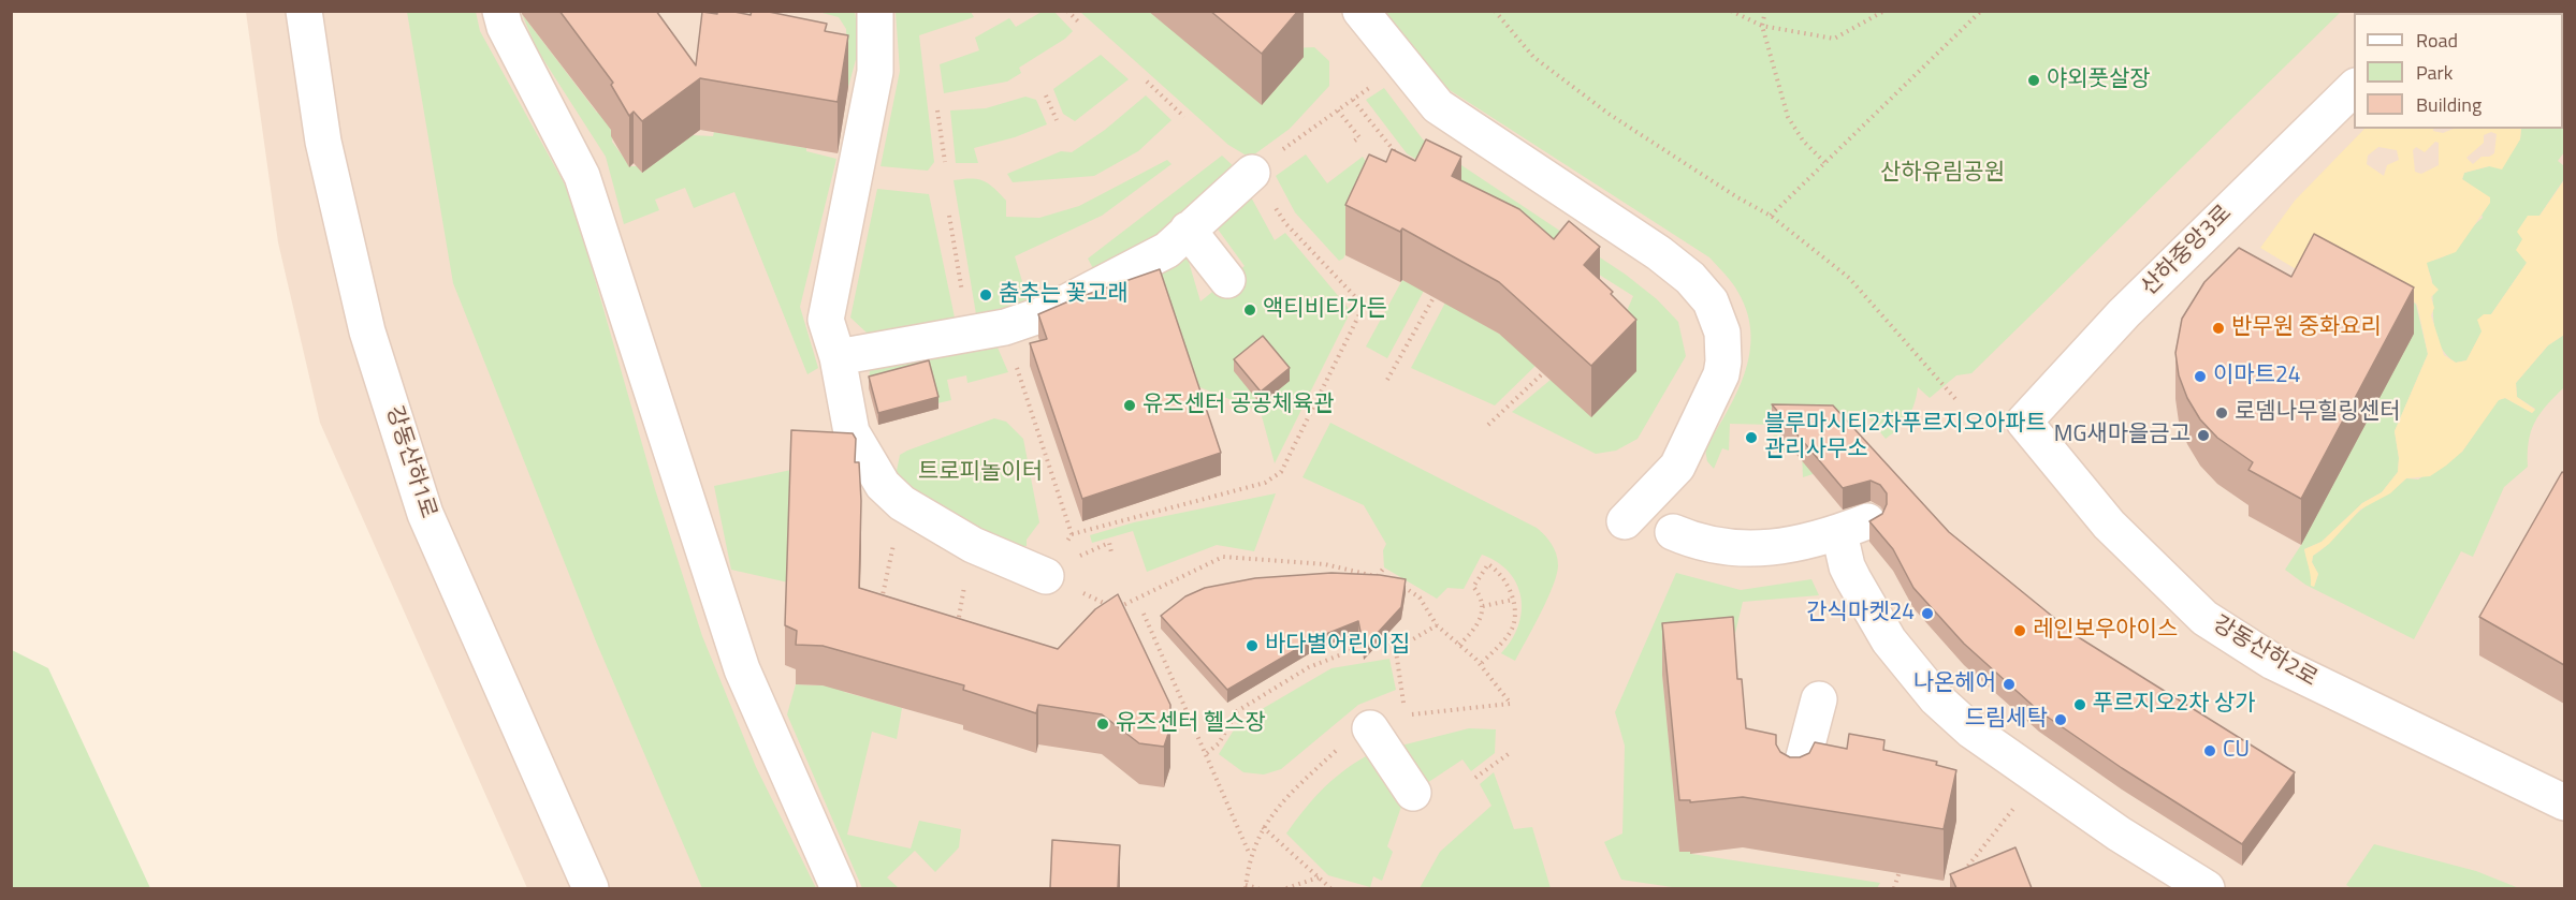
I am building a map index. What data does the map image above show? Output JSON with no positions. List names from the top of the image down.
{
  "streets": {
    "street": ["산하중앙3로", "강동산하1로", "강동산하2로"]
  },
  "crossings": [
    ["산하중앙3로", "강동산하2로"]
  ],
  "parks": ["산하유림공원", "트로피놀이터"],
  "places": [
    "야외풋살장",
    "춤추는 꽃고래",
    "액티비티가든",
    "반무원 중화요리",
    "이마트24",
    "유즈센터 공공체육관",
    "로뎀나무힐링센터",
    "MG새마을금고",
    "블루마시티2차푸르지오아파트 관리사무소",
    "간식마켓24",
    "레인보우아이스",
    "바다별어린이집",
    "나온헤어",
    "푸르지오2차 상가",
    "드림세탁",
    "유즈센터 헬스장",
    "CU"
  ],
  "legend": ["Road", "Park", "Building"]
}
